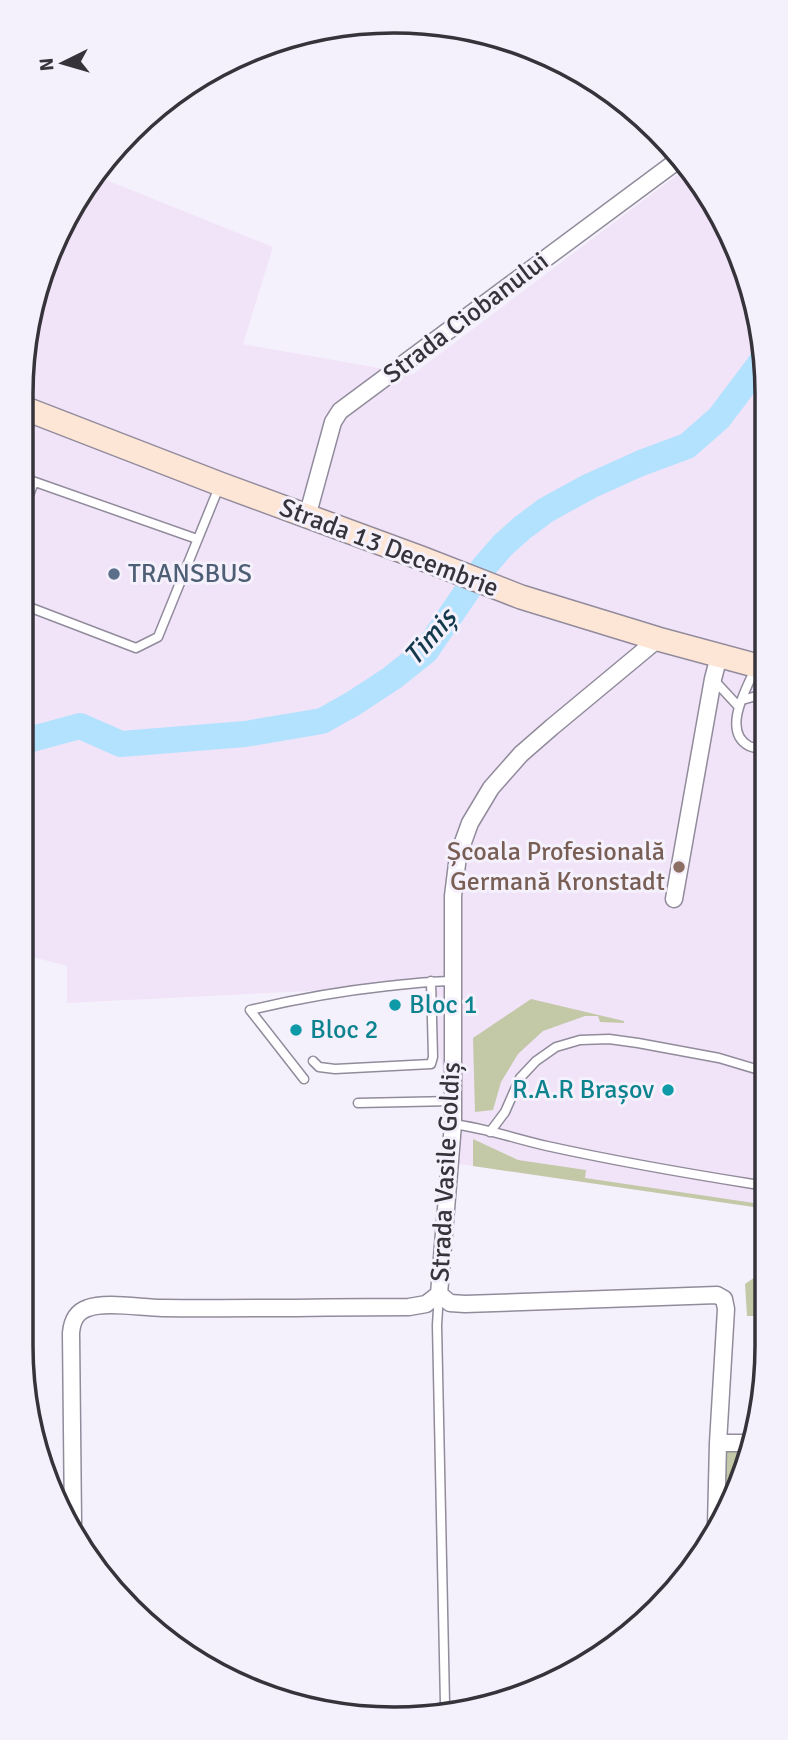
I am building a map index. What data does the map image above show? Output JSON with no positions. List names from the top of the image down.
{
  "streets": {
    "main road": ["Strada 13 Decembrie"],
    "street": ["Strada Ciobanului", "Strada Vasile Goldiș"]
  },
  "crossings": [
    ["Strada Ciobanului", "Strada 13 Decembrie"],
    ["Strada 13 Decembrie", "Strada Vasile Goldiș"]
  ],
  "water": ["Timiș"],
  "places": [
    "TRANSBUS",
    "Școala Profesională Germană Kronstadt",
    "Bloc 1",
    "Bloc 2",
    "R.A.R Brașov"
  ],
  "north": "left"
}
